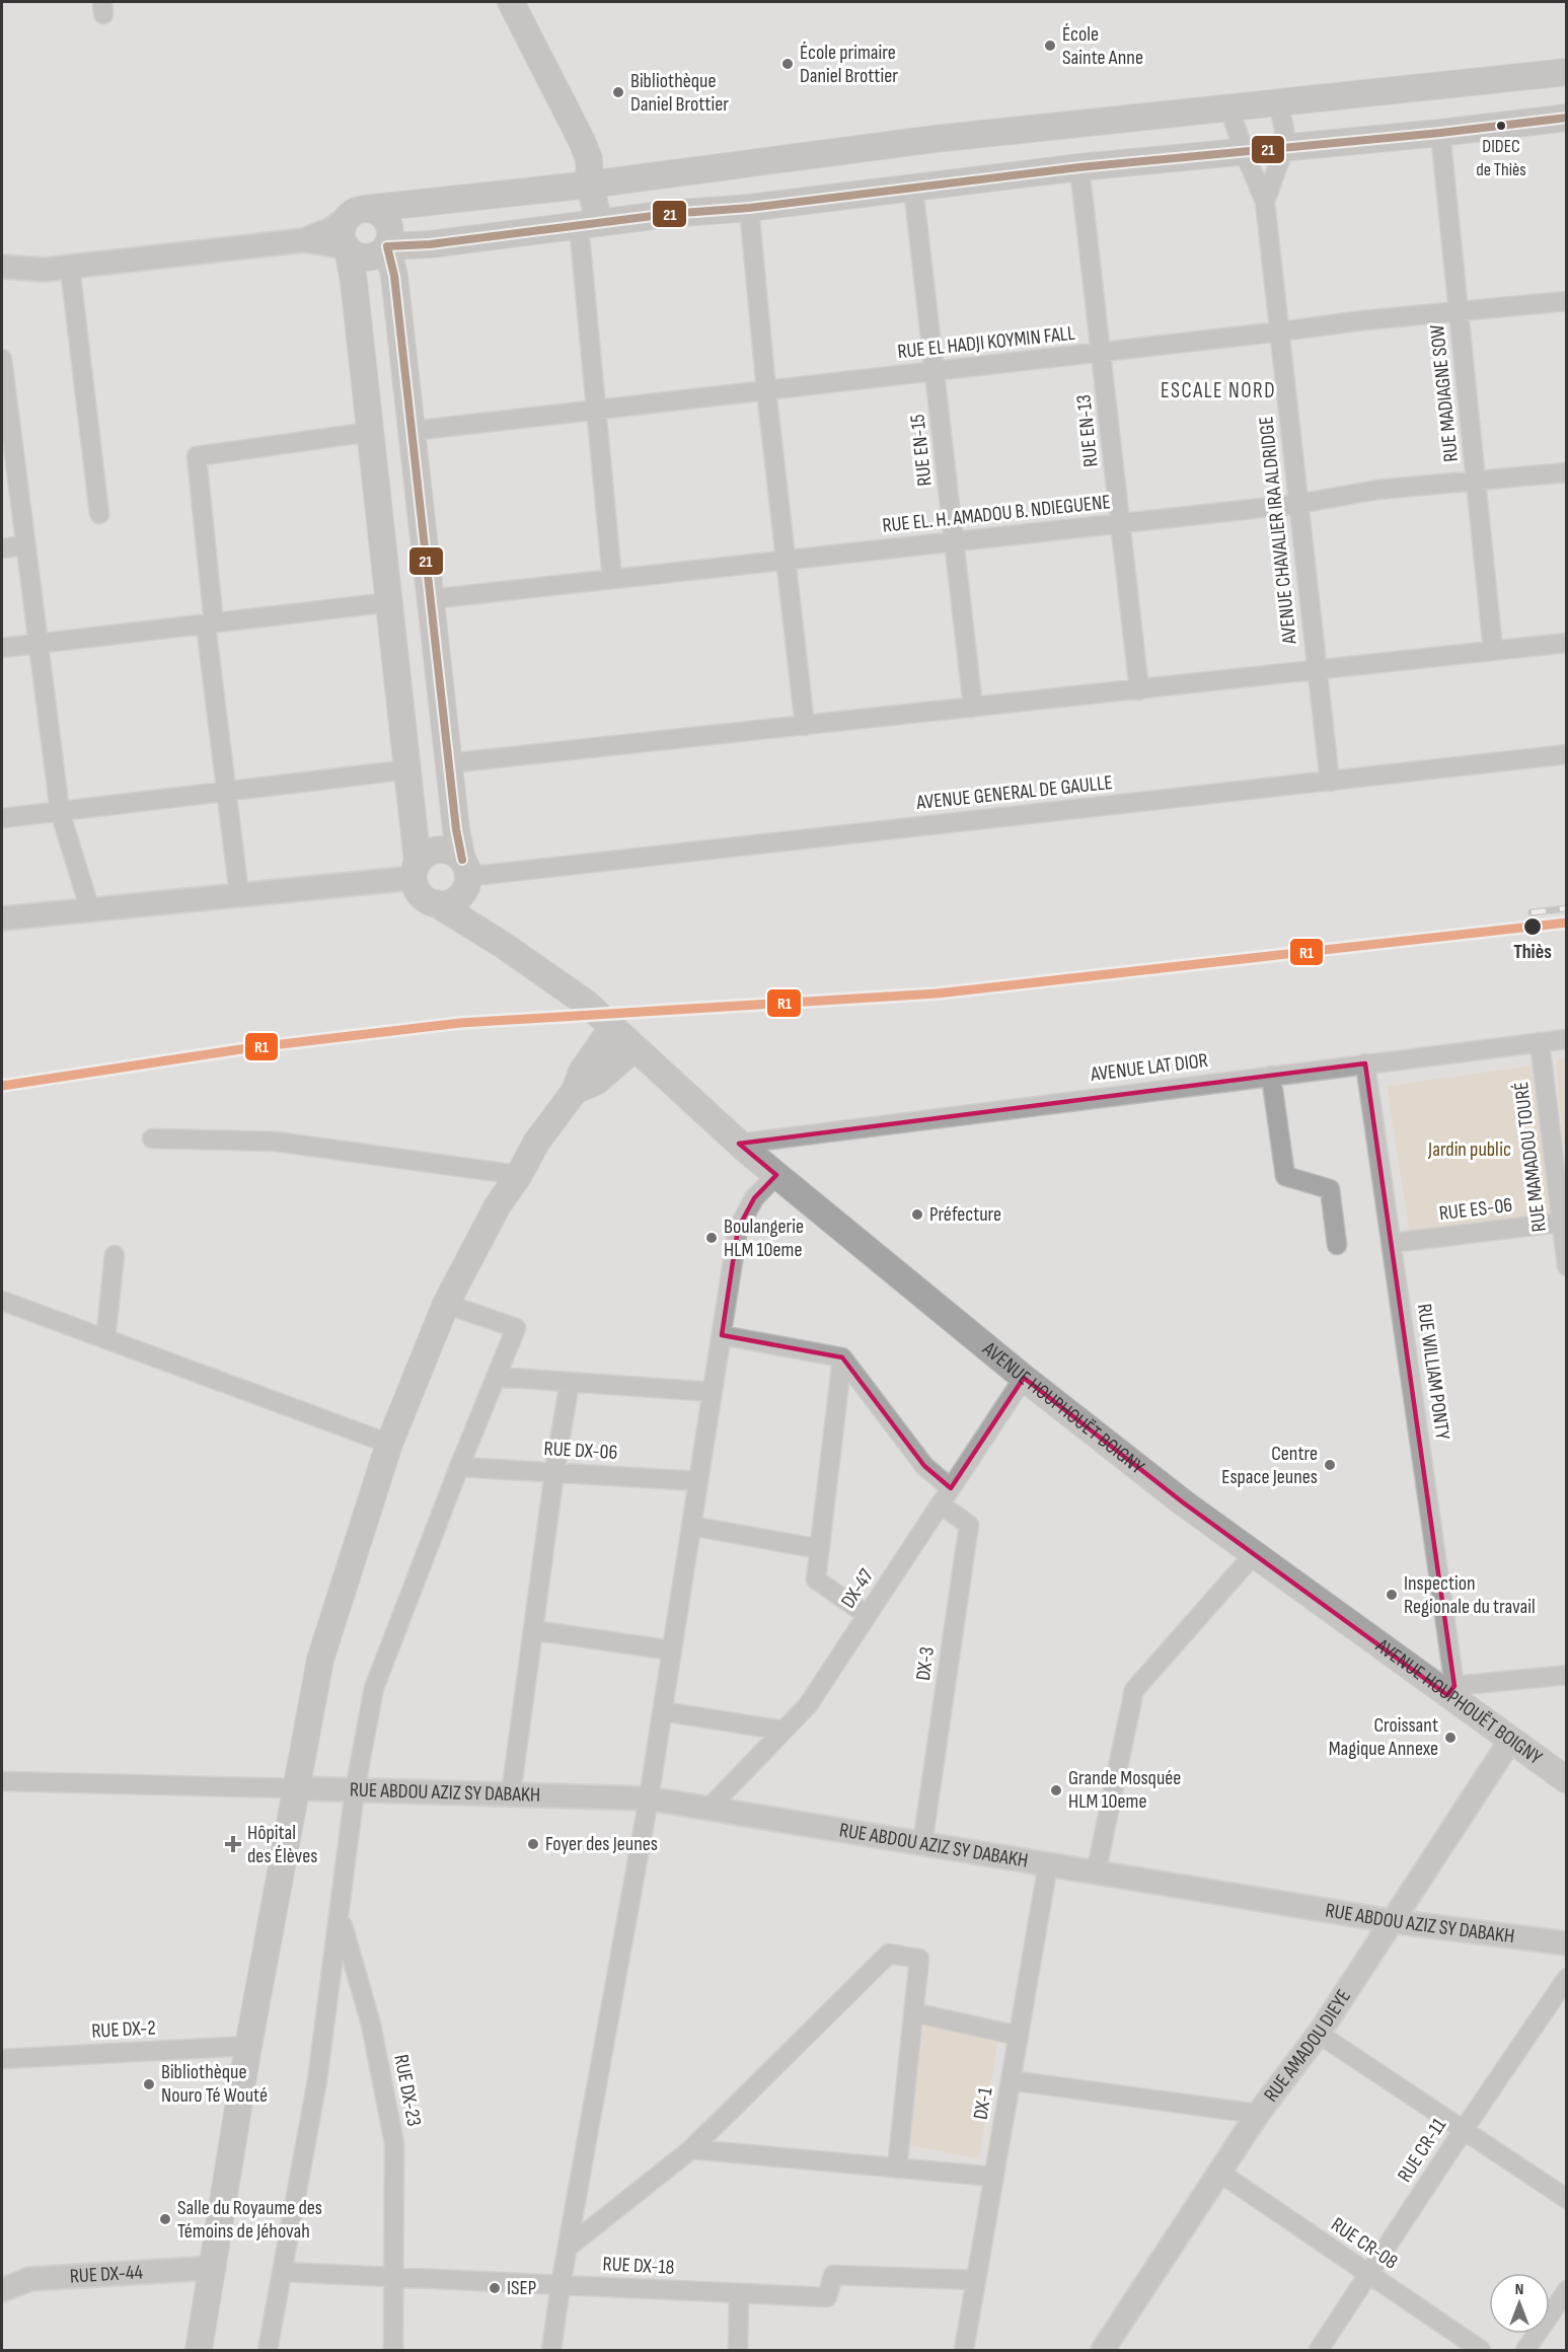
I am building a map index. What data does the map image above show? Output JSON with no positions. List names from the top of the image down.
{
  "streets": {
    "main road": ["AVENUE HOUPHOUËT BOIGNY"],
    "street": [
      "RUE EL HADJI KOYMIN FALL",
      "RUE MADIAGNE SOW",
      "RUE EN-13",
      "RUE EN-15",
      "RUE EL. H. AMADOU B. NDIEGUENE",
      "AVENUE CHAVALIER IRA ALDRIDGE",
      "AVENUE GENERAL DE GAULLE",
      "AVENUE LAT DIOR",
      "RUE MAMADOU TOURÉ",
      "RUE ES-06",
      "RUE WILLIAM PONTY",
      "RUE DX-06",
      "DX-47",
      "DX-3",
      "RUE ABDOU AZIZ SY DABAKH",
      "RUE DX-2",
      "RUE AMADOU DIEYE",
      "RUE DX-23",
      "DX-1",
      "RUE CR-11",
      "RUE CR-08",
      "RUE DX-18",
      "RUE DX-44"
    ]
  },
  "crossings": [
    ["RUE EL HADJI KOYMIN FALL", "RUE MADIAGNE SOW"],
    ["RUE EL HADJI KOYMIN FALL", "RUE EN-13"],
    ["RUE EL HADJI KOYMIN FALL", "RUE EN-15"],
    ["RUE EL HADJI KOYMIN FALL", "AVENUE CHAVALIER IRA ALDRIDGE"],
    ["RUE MADIAGNE SOW", "RUE EL. H. AMADOU B. NDIEGUENE"],
    ["RUE EN-13", "RUE EL. H. AMADOU B. NDIEGUENE"],
    ["RUE EN-15", "RUE EL. H. AMADOU B. NDIEGUENE"],
    ["RUE EL. H. AMADOU B. NDIEGUENE", "AVENUE CHAVALIER IRA ALDRIDGE"],
    ["AVENUE CHAVALIER IRA ALDRIDGE", "AVENUE GENERAL DE GAULLE"],
    ["AVENUE GENERAL DE GAULLE", "AVENUE HOUPHOUËT BOIGNY"],
    ["AVENUE LAT DIOR", "RUE MAMADOU TOURÉ"],
    ["AVENUE LAT DIOR", "RUE WILLIAM PONTY"],
    ["AVENUE LAT DIOR", "AVENUE HOUPHOUËT BOIGNY"],
    ["RUE MAMADOU TOURÉ", "RUE ES-06"],
    ["RUE ES-06", "RUE WILLIAM PONTY"],
    ["RUE WILLIAM PONTY", "AVENUE HOUPHOUËT BOIGNY"],
    ["AVENUE HOUPHOUËT BOIGNY", "DX-47"],
    ["AVENUE HOUPHOUËT BOIGNY", "RUE AMADOU DIEYE"],
    ["DX-47", "DX-3"],
    ["DX-47", "RUE ABDOU AZIZ SY DABAKH"],
    ["DX-3", "RUE ABDOU AZIZ SY DABAKH"],
    ["RUE ABDOU AZIZ SY DABAKH", "RUE AMADOU DIEYE"],
    ["RUE ABDOU AZIZ SY DABAKH", "DX-1"],
    ["RUE AMADOU DIEYE", "RUE CR-08"],
    ["RUE DX-23", "RUE DX-18"],
    ["DX-1", "RUE DX-18"],
    ["RUE CR-11", "RUE CR-08"]
  ],
  "districts": ["ESCALE NORD"],
  "parks": ["Jardin public"],
  "places": {
    "other": [
      "École Sainte Anne",
      "École primaire Daniel Brottier",
      "Bibliothèque Daniel Brottier",
      "DIDEC de Thiès",
      "Thiès",
      "Préfecture",
      "Boulangerie HLM 10eme",
      "Centre Espace Jeunes",
      "Inspection Regionale du travail",
      "Croissant Magique Annexe",
      "Grande Mosquée HLM 10eme",
      "Foyer des Jeunes",
      "Bibliothèque Nouro Té Wouté",
      "Salle du Royaume des Témoins de Jéhovah",
      "ISEP"
    ],
    "health": ["Hôpital des Élèves"]
  },
  "lines": ["transit line 21", "transit line R1"],
  "north": "top"
}
